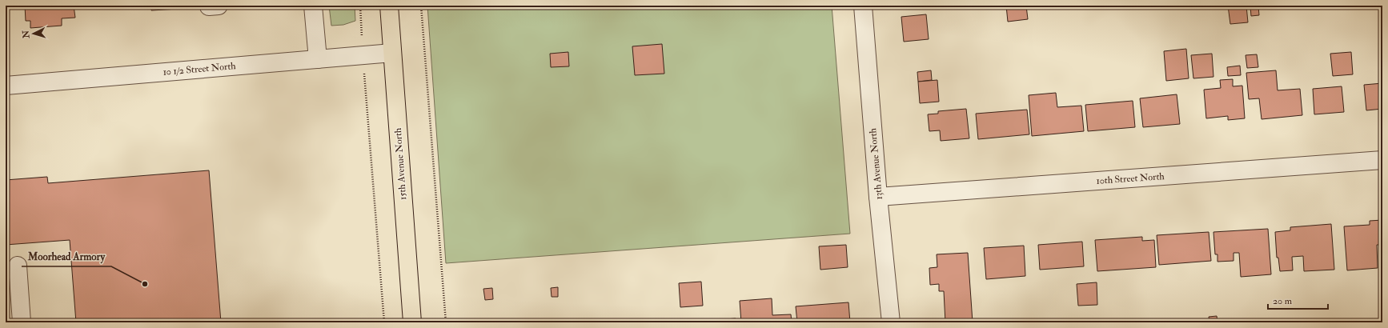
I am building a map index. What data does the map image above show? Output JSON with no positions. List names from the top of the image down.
{
  "streets": {
    "main road": ["15th Avenue North"],
    "street": ["10 1/2 Street North", "13th Avenue North", "10th Street North"]
  },
  "crossings": [
    ["10 1/2 Street North", "15th Avenue North"],
    ["13th Avenue North", "10th Street North"]
  ],
  "places": ["Moorhead Armory"],
  "scale_bar": "20 m",
  "north": "left"
}
